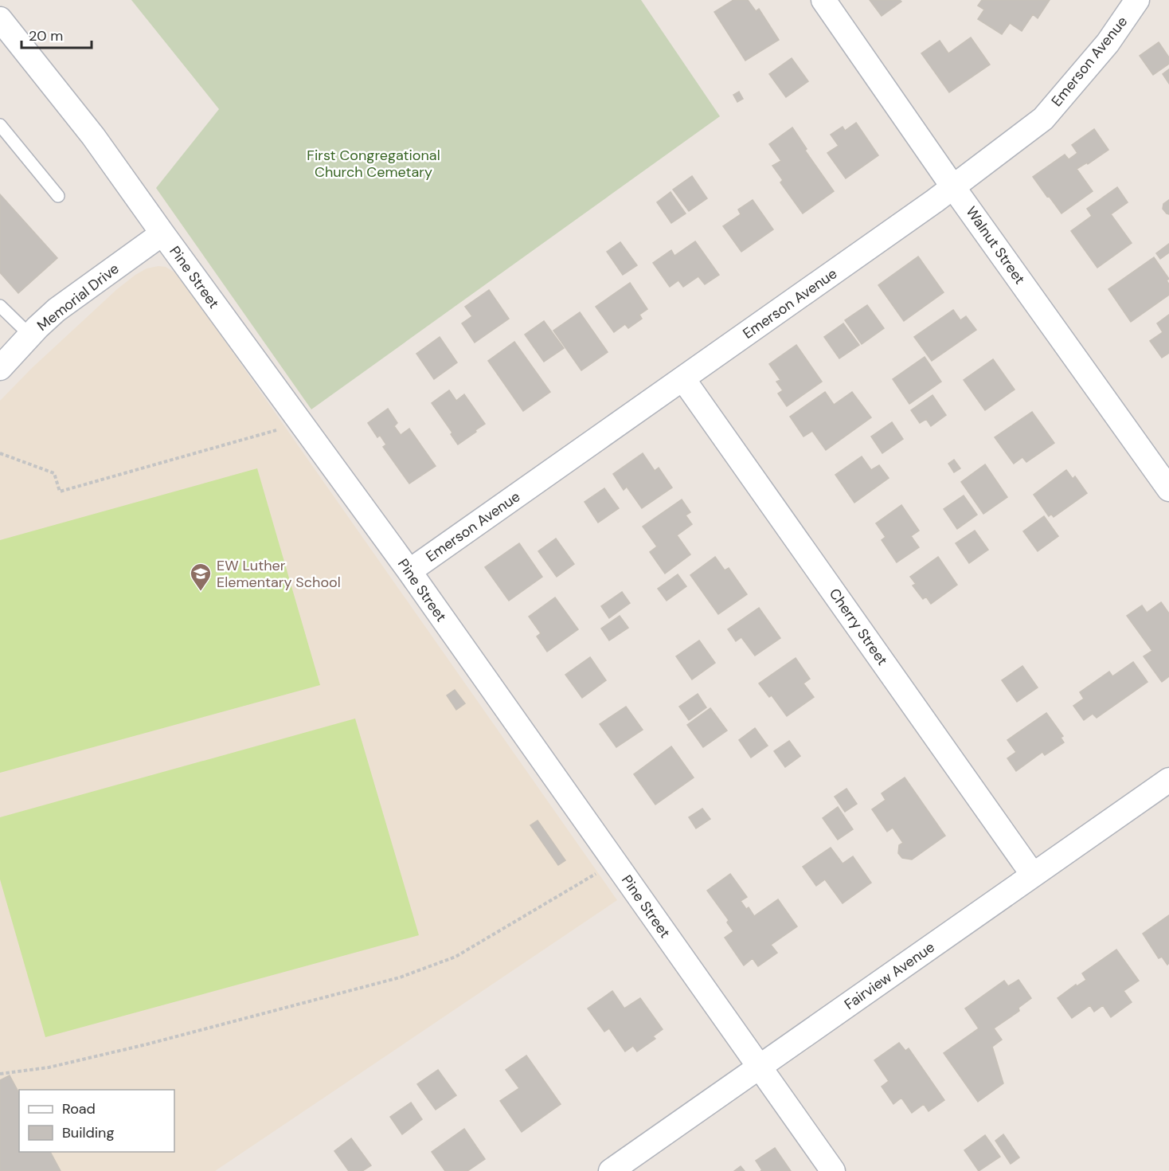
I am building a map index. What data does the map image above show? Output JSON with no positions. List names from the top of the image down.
{
  "streets": {
    "street": [
      "Emerson Avenue",
      "Walnut Street",
      "Pine Street",
      "Memorial Drive",
      "Cherry Street",
      "Fairview Avenue"
    ]
  },
  "crossings": [
    ["Emerson Avenue", "Walnut Street"],
    ["Emerson Avenue", "Pine Street"],
    ["Emerson Avenue", "Cherry Street"],
    ["Pine Street", "Memorial Drive"],
    ["Pine Street", "Fairview Avenue"],
    ["Cherry Street", "Fairview Avenue"]
  ],
  "parks": ["First Congregational Church Cemetary"],
  "places": {
    "school or university": ["EW Luther Elementary School"]
  },
  "legend": ["Road", "Building"],
  "scale_bar": "20 m"
}
